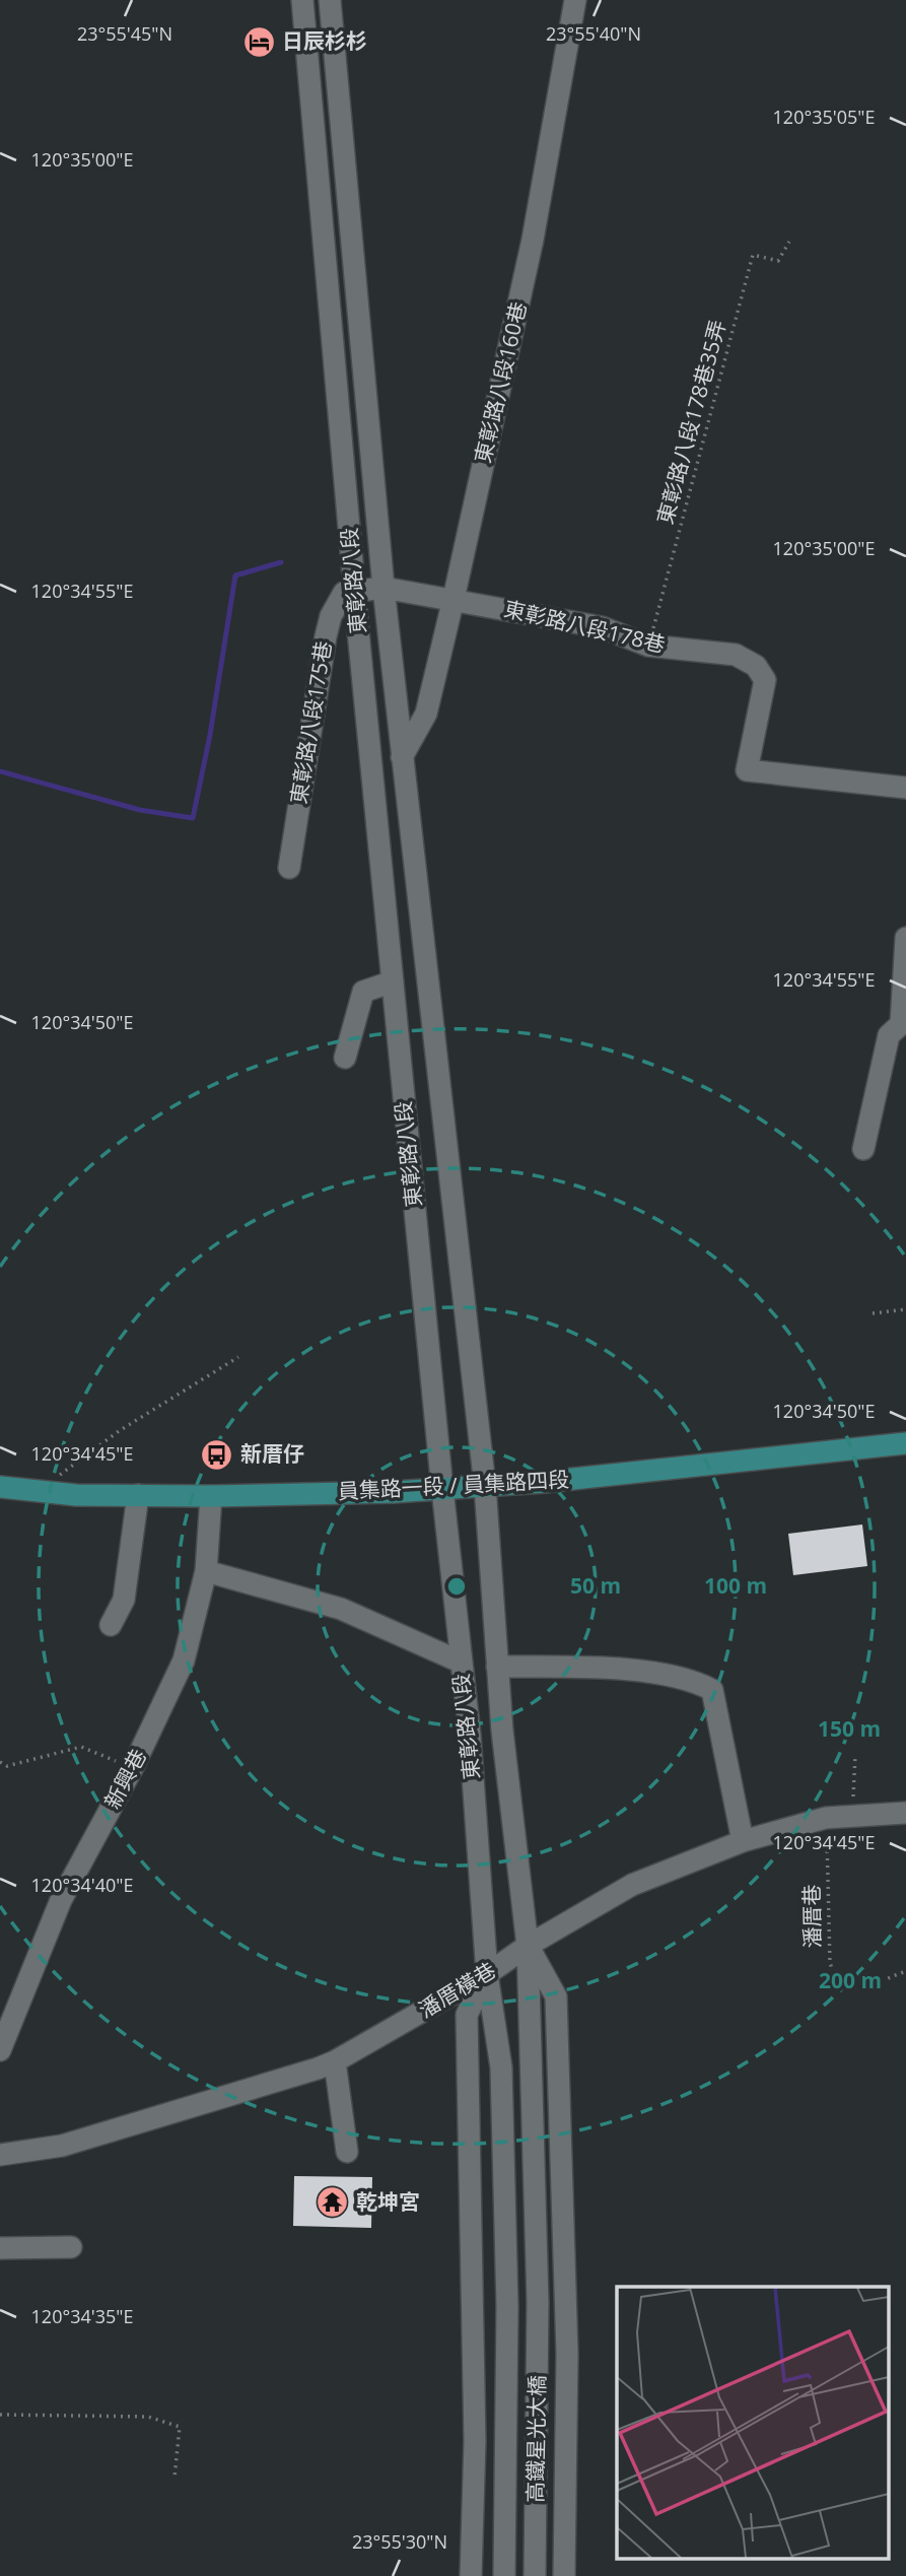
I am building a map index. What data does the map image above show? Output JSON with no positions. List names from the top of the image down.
{
  "streets": {
    "main road": ["員集路一段 / 員集路四段"],
    "street": [
      "東彰路八段160巷",
      "東彰路八段",
      "東彰路八段178巷",
      "東彰路八段175巷",
      "新興巷",
      "潘厝橫巷",
      "高鐵星光大橋"
    ],
    "path": ["東彰路八段178巷35弄", "潘厝巷"]
  },
  "crossings": [
    ["東彰路八段160巷", "東彰路八段"],
    ["東彰路八段160巷", "東彰路八段178巷"],
    ["東彰路八段178巷35弄", "東彰路八段178巷"],
    ["東彰路八段", "東彰路八段178巷"],
    ["東彰路八段", "東彰路八段175巷"],
    ["東彰路八段", "員集路一段 / 員集路四段"],
    ["東彰路八段", "潘厝橫巷"],
    ["東彰路八段", "高鐵星光大橋"],
    ["東彰路八段178巷", "東彰路八段175巷"],
    ["員集路一段 / 員集路四段", "新興巷"],
    ["潘厝巷", "潘厝橫巷"]
  ],
  "places": {
    "hotel": ["日辰杉杉"],
    "bus stop": ["新厝仔"],
    "temple": ["乾坤宮"]
  },
  "coordinates": [
    "23°55'45\"N",
    "23°55'40\"N",
    "120°35'05\"E",
    "120°35'00\"E",
    "120°34'55\"E",
    "120°34'50\"E",
    "120°34'45\"E",
    "120°34'40\"E",
    "120°34'35\"E",
    "23°55'30\"N"
  ],
  "rings": [
    "50 m",
    "100 m",
    "150 m",
    "200 m"
  ]
}
